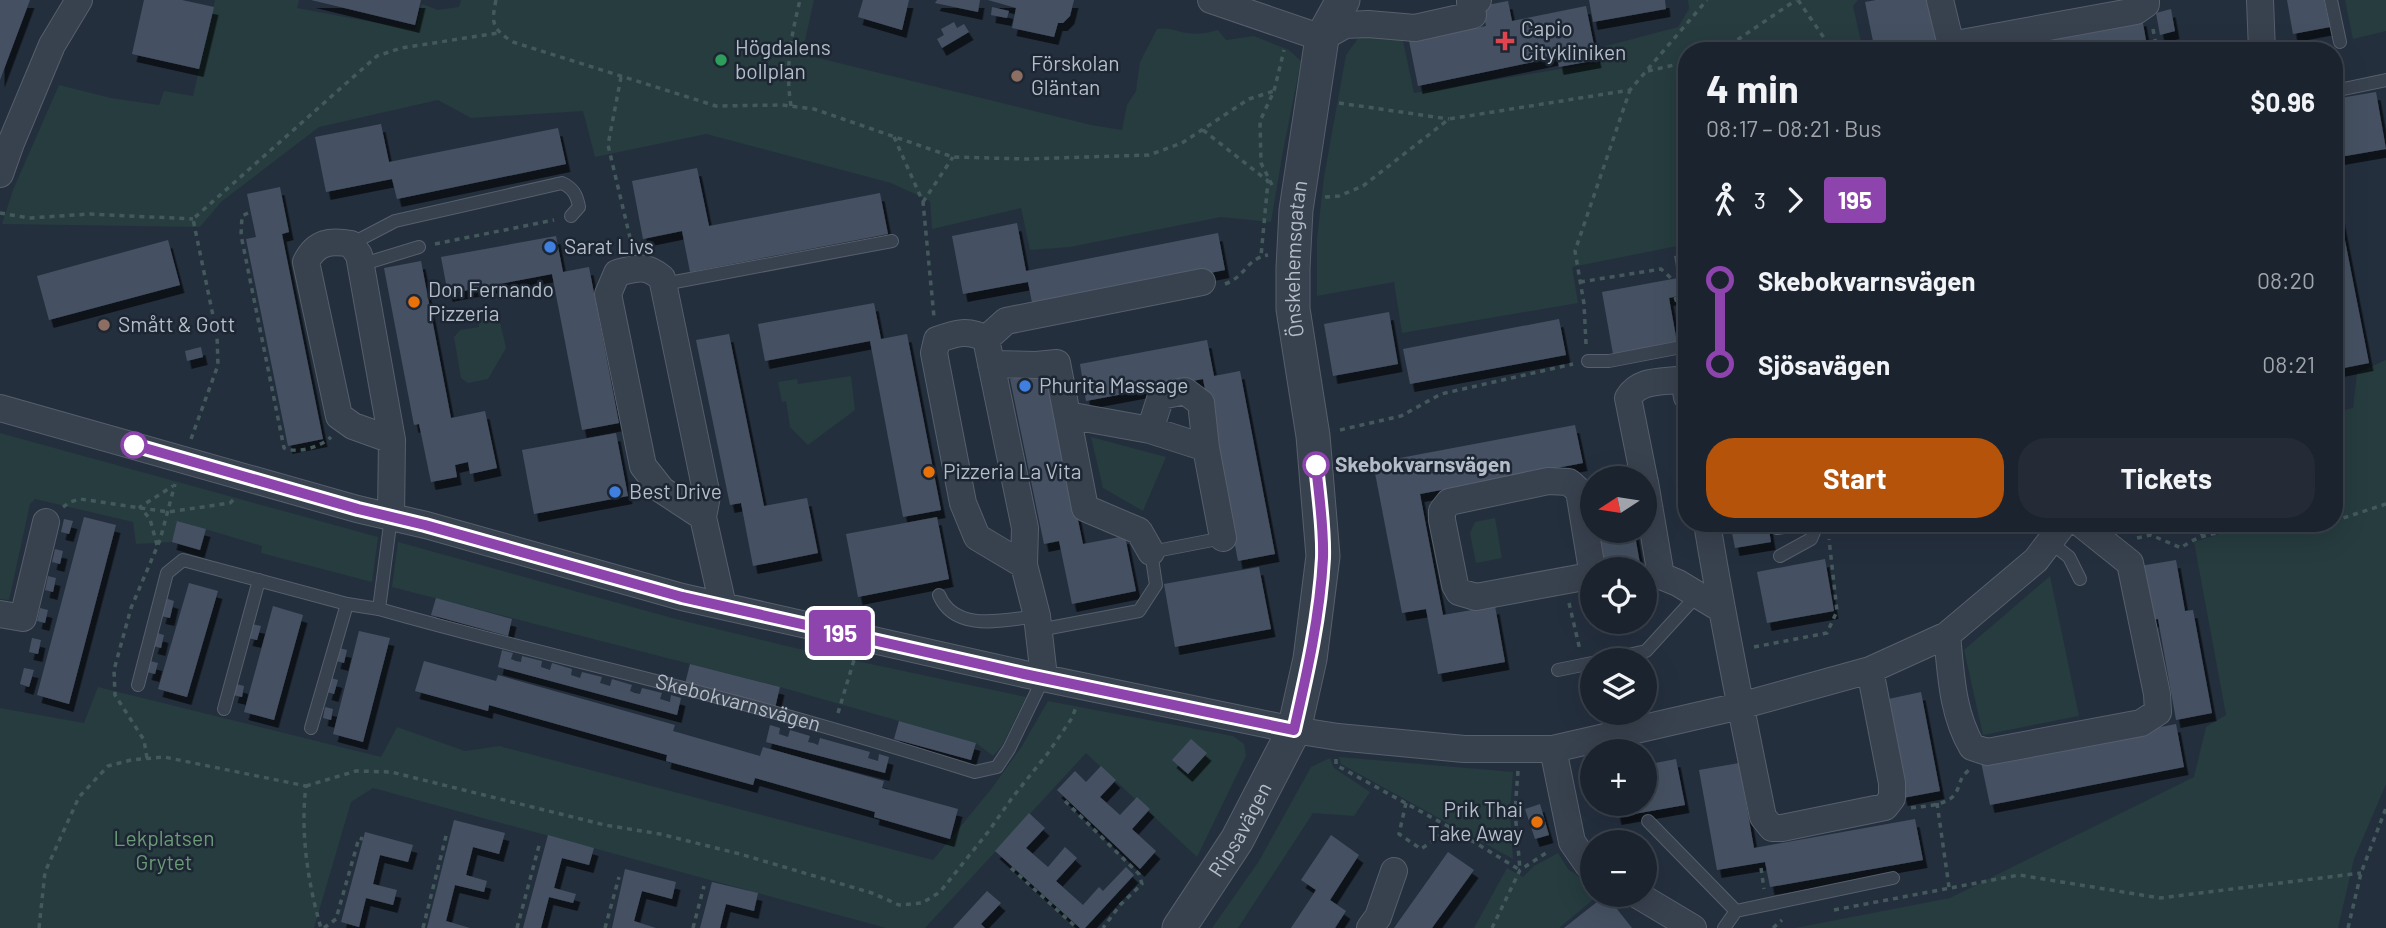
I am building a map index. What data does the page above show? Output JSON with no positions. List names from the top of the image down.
{
  "streets": {
    "street": ["Önskehemsgatan", "Ripsavägen"],
    "lane": ["Skebokvarnsvägen"]
  },
  "crossings": [
    ["Önskehemsgatan", "Ripsavägen"]
  ],
  "parks": ["Lekplatsen Grytet"],
  "places": {
    "health": ["Capio Citykliniken"],
    "other": [
      "Högdalens bollplan",
      "Förskolan Gläntan",
      "Sarat Livs",
      "Don Fernando Pizzeria",
      "Smått & Gott",
      "Phurita Massage",
      "Skebokvarnsvägen",
      "Pizzeria La Vita",
      "Best Drive",
      "Prik Thai Take Away"
    ]
  },
  "lines": ["bus line 195"],
  "north": "left",
  "page": {
    "on_map": "195",
    "heading": ["4 min", "08:17 – 08:21 · Bus", "$0.96"],
    "legs": ["3", "195"],
    "list": [
      {
        "name": "Skebokvarnsvägen",
        "value": "08:20"
      },
      {
        "name": "Sjösavägen",
        "value": "08:21"
      }
    ],
    "buttons": ["Start", "Tickets"],
    "map_buttons": ["+", "−"]
  }
}
